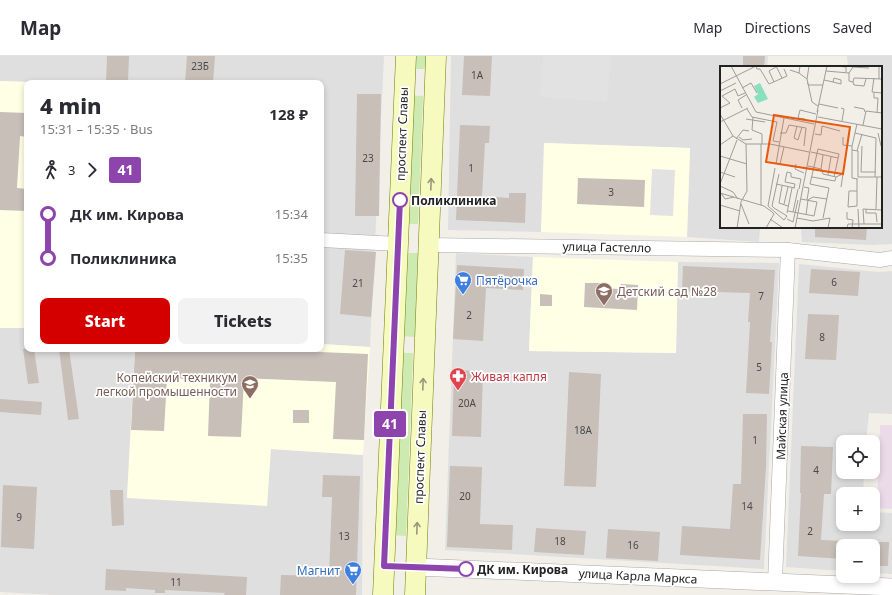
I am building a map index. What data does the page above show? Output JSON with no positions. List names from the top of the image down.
{
  "streets": {
    "main road": ["проспект Славы", "улица Гастелло", "улица Карла Маркса"],
    "street": ["Майская улица"]
  },
  "crossings": [
    ["проспект Славы", "улица Гастелло"],
    ["проспект Славы", "улица Карла Маркса"],
    ["улица Гастелло", "Майская улица"],
    ["Майская улица", "улица Карла Маркса"]
  ],
  "places": {
    "other": ["Поликлиника", "ДК им. Кирова"],
    "supermarket": ["Пятёрочка", "Магнит"],
    "school or university": ["Детский сад №28", "Копейский техникум легкой промышенности"],
    "pharmacy": ["Живая капля"]
  },
  "lines": ["bus line 41"],
  "house_numbers": [
    "23Б",
    "1А",
    "23",
    "1",
    "3",
    "6",
    "21",
    "7",
    "2",
    "8",
    "5",
    "20А",
    "18А",
    "1",
    "4",
    "20",
    "14",
    "9",
    "2",
    "13",
    "18",
    "16",
    "11"
  ],
  "page": {
    "header": "Map",
    "nav": ["Map", "Directions", "Saved"],
    "on_map": "41",
    "heading": ["4 min", "15:31 – 15:35 · Bus", "128 ₽"],
    "legs": ["3", "41"],
    "list": [
      {
        "name": "ДК им. Кирова",
        "value": "15:34"
      },
      {
        "name": "Поликлиника",
        "value": "15:35"
      }
    ],
    "buttons": ["Start", "Tickets"],
    "map_buttons": ["+", "−"]
  }
}
